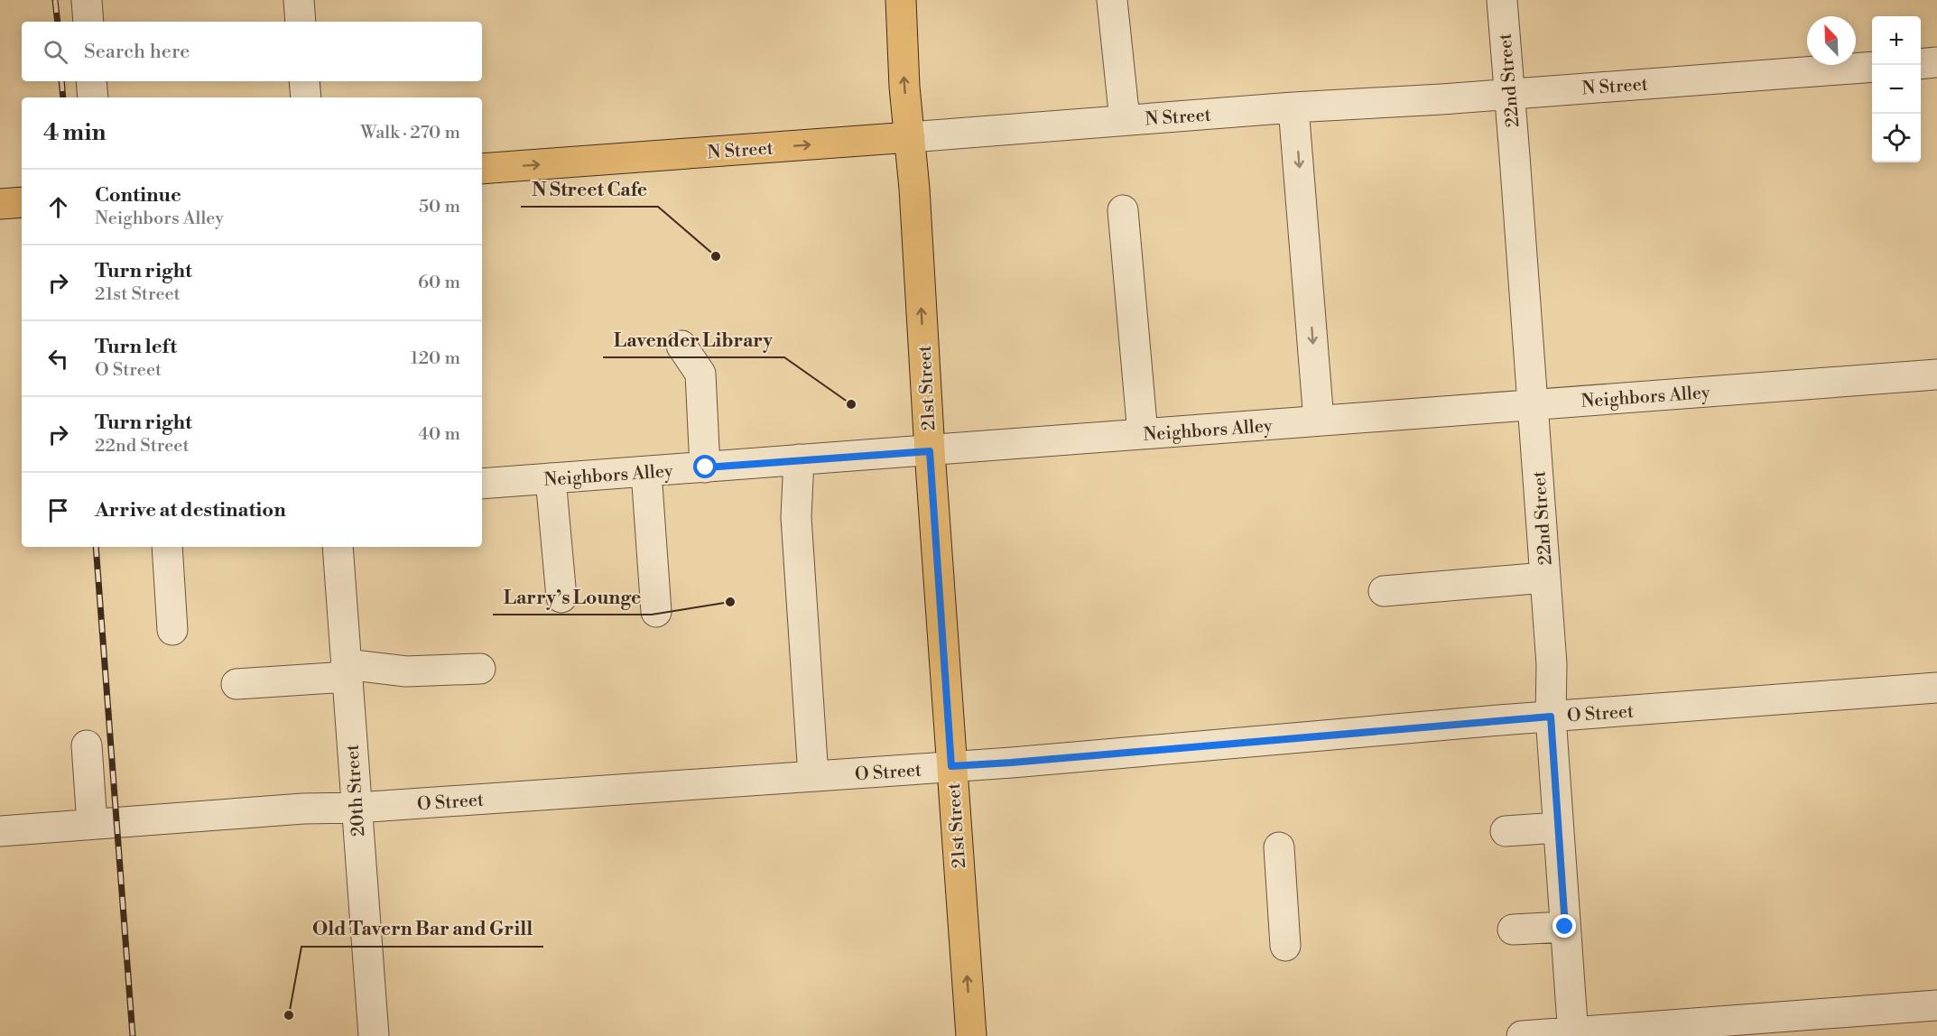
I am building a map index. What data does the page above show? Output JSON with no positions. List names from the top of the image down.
{
  "streets": {
    "main road": ["N Street", "21st Street"],
    "street": [
      "22nd Street",
      "Neighbors Alley",
      "O Street",
      "20th Street"
    ]
  },
  "crossings": [
    ["22nd Street", "N Street"],
    ["22nd Street", "Neighbors Alley"],
    ["22nd Street", "O Street"],
    ["N Street", "21st Street"],
    ["21st Street", "Neighbors Alley"],
    ["21st Street", "O Street"],
    ["O Street", "20th Street"]
  ],
  "one_way": ["21st Street"],
  "places": [
    "N Street Cafe",
    "Lavender Library",
    "Larry’s Lounge",
    "Old Tavern Bar and Grill"
  ],
  "north": "top left",
  "page": {
    "map_buttons": ["+", "−"],
    "search": "Search here",
    "heading": ["4 min", "Walk · 270 m"],
    "list": [
      ["Continue", "Neighbors Alley", "50 m"],
      ["Turn right", "21st Street", "60 m"],
      ["Turn left", "O Street", "120 m"],
      ["Turn right", "22nd Street", "40 m"],
      "Arrive at destination"
    ]
  }
}
